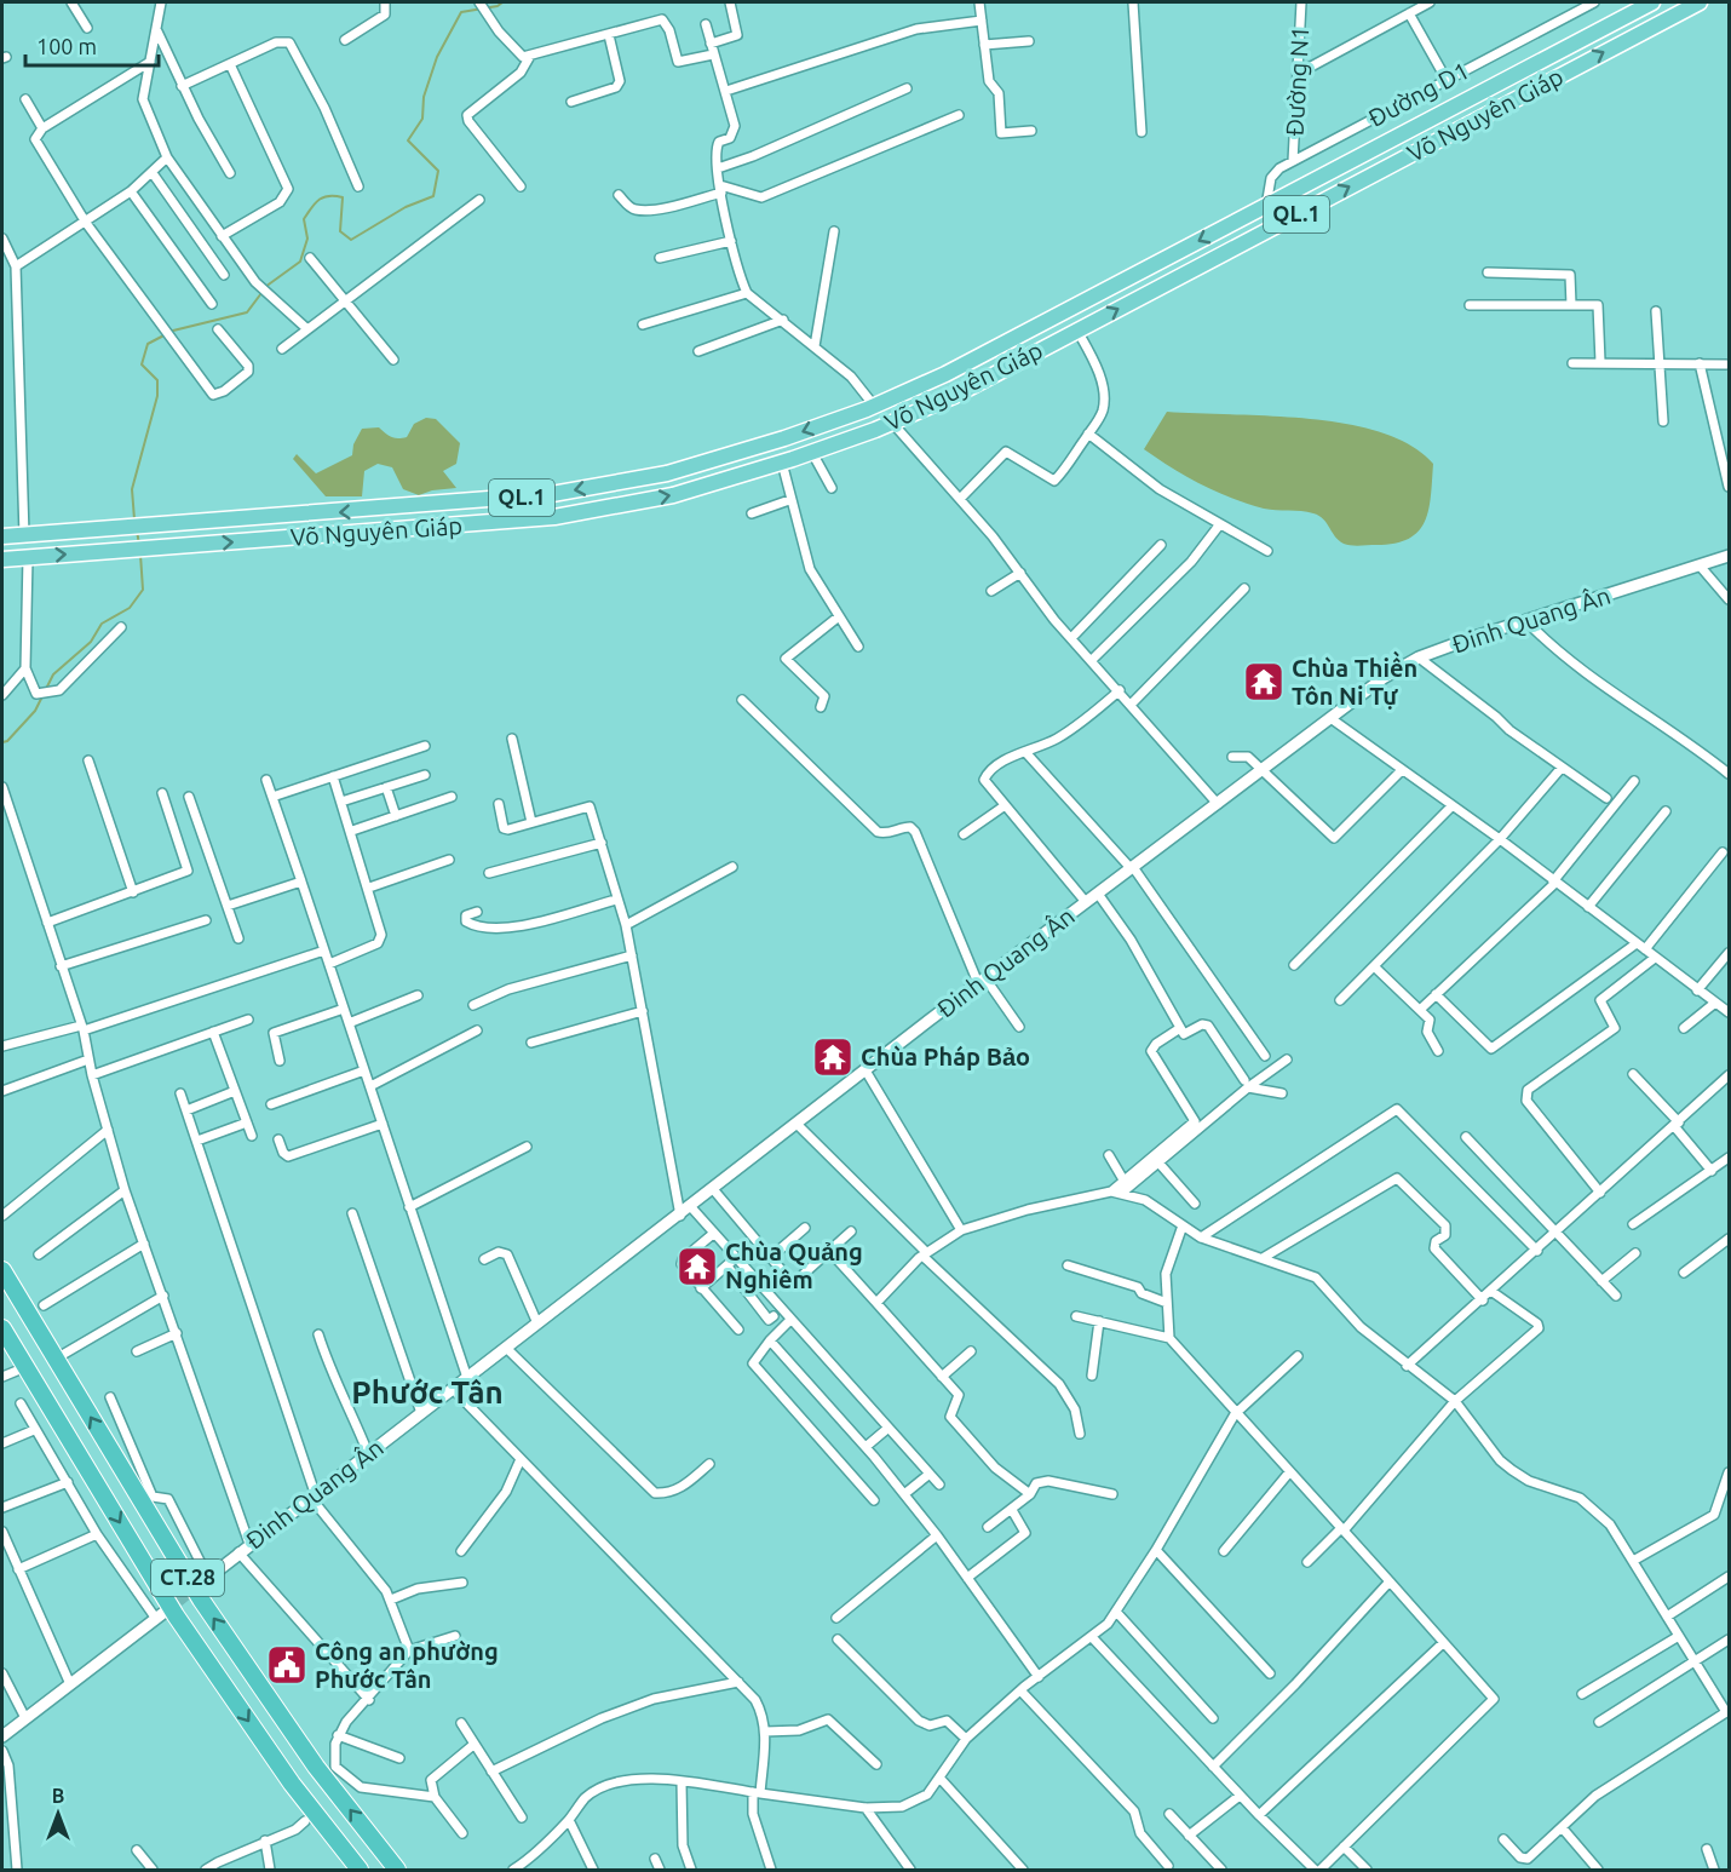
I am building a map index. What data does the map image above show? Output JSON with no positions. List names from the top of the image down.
{
  "streets": {
    "highway": ["Võ Nguyên Giáp", "QL.1", "CT.28"],
    "street": ["Đường N1", "Đường D1", "Đinh Quang Ân"]
  },
  "crossings": [
    ["Đường N1", "Đường D1"],
    ["Đường D1", "Võ Nguyên Giáp"],
    ["Võ Nguyên Giáp", "QL.1"]
  ],
  "districts": ["Phước Tân"],
  "places": {
    "temple": ["Chùa Thiền Tôn Ni Tự", "Chùa Pháp Bảo", "Chùa Quảng Nghiêm"],
    "public building": ["Công an phường Phước Tân"]
  },
  "scale_bar": "100 m",
  "north": "top"
}
